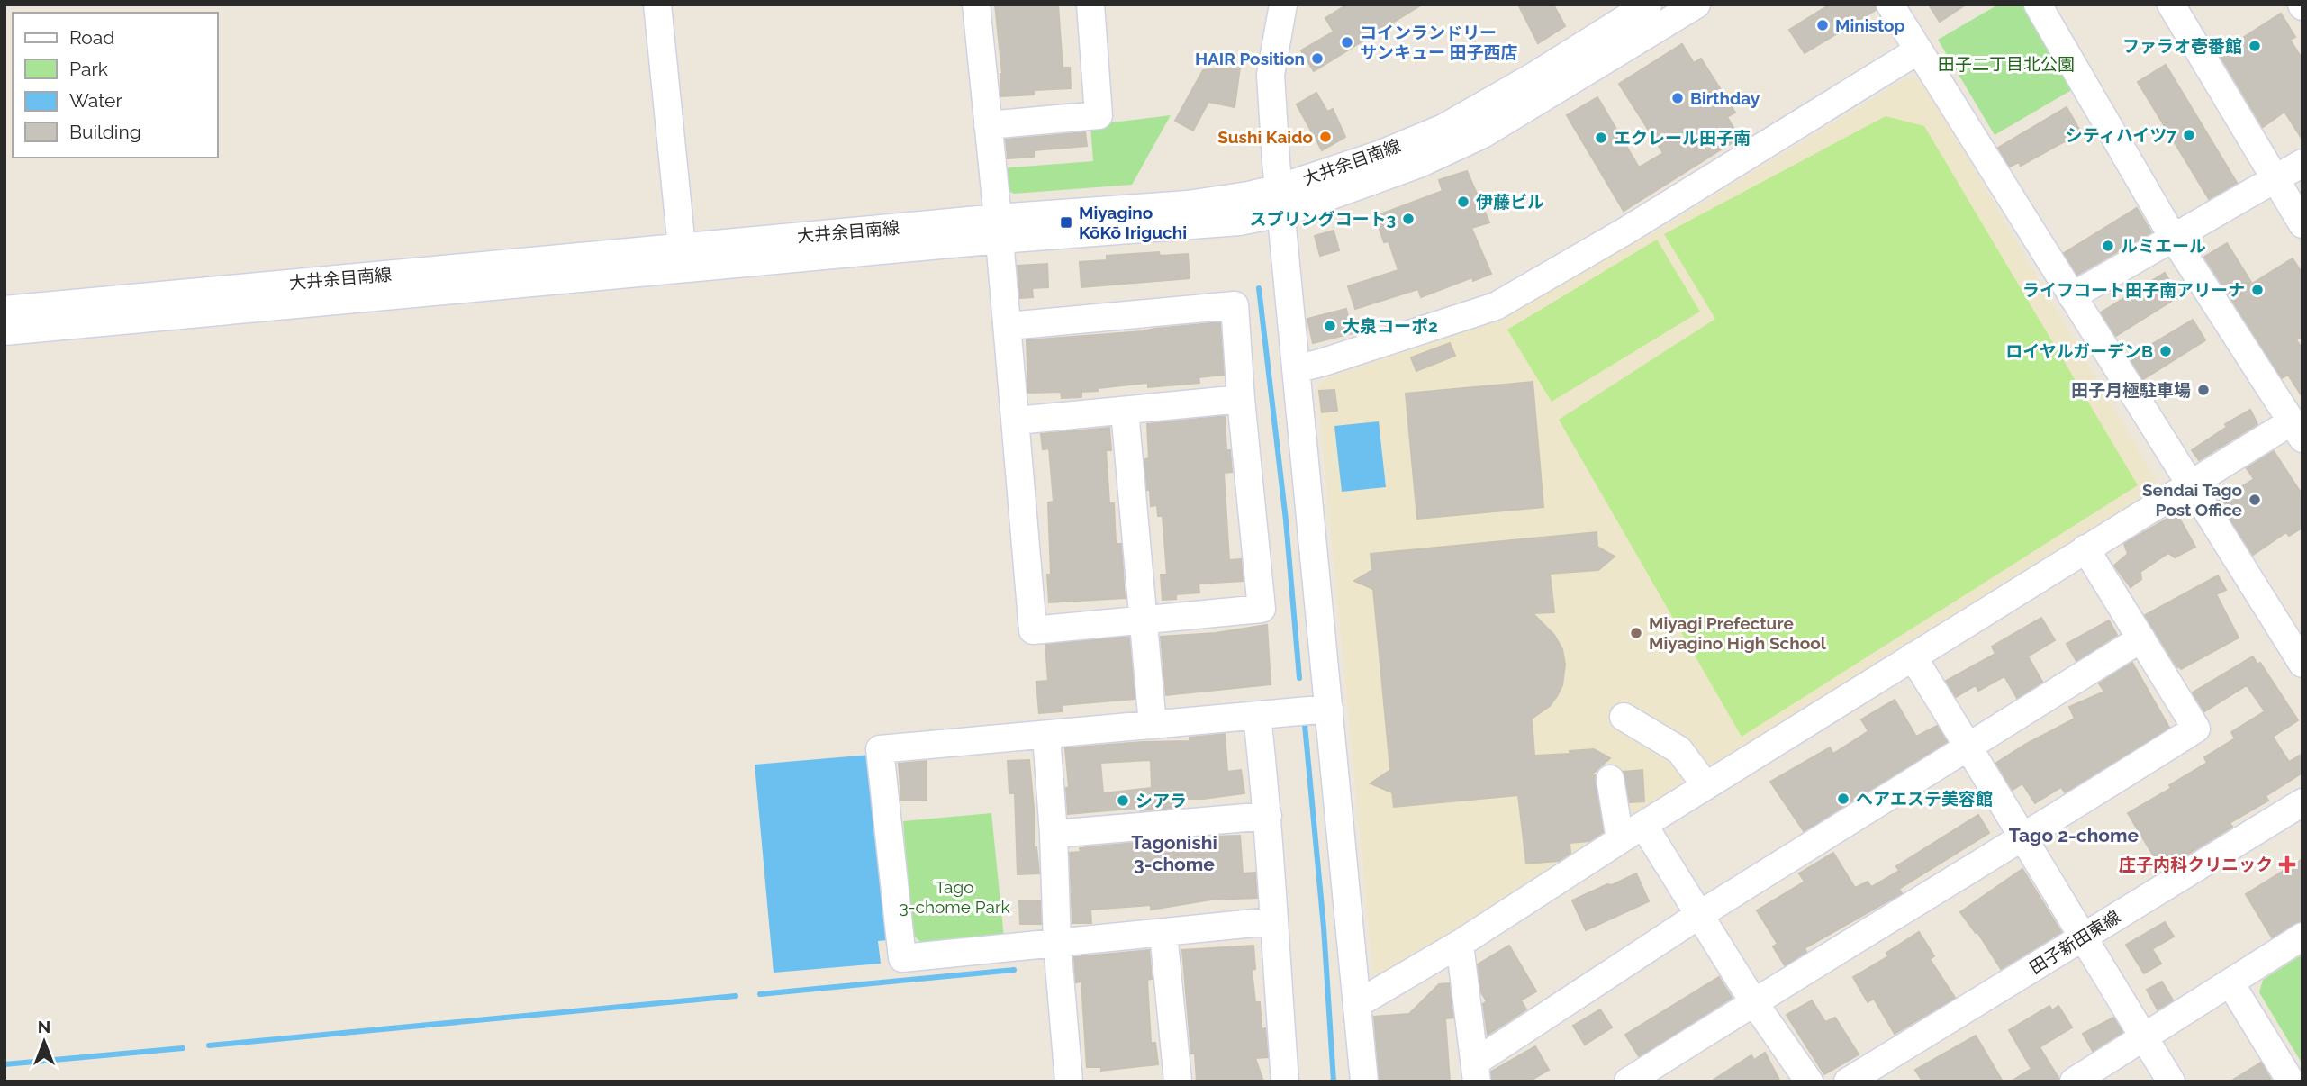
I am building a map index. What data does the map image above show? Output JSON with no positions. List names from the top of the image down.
{
  "streets": {
    "street": ["大井余目南線", "田子新田東線"]
  },
  "districts": ["Tago 2-chome", "Tagonishi 3-chome"],
  "parks": ["田子二丁目北公園", "Tago 3-chome Park"],
  "places": {
    "other": [
      "Ministop",
      "コインランドリー サンキュー 田子西店",
      "ファラオ壱番館",
      "HAIR Position",
      "Birthday",
      "シティハイツ7",
      "Sushi Kaido",
      "エクレール田子南",
      "伊藤ビル",
      "スプリングコート3",
      "ルミエール",
      "ライフコート田子南アリーナ",
      "大泉コーポ2",
      "ロイヤルガーデンB",
      "田子月極駐車場",
      "Sendai Tago Post Office",
      "Miyagi Prefecture Miyagino High School",
      "ヘアエステ美容館",
      "シアラ"
    ],
    "transit": ["Miyagino KōKō Iriguchi"],
    "health": ["庄子内科クリニック"]
  },
  "legend": [
    "Road",
    "Park",
    "Water",
    "Building"
  ],
  "north": "top"
}
